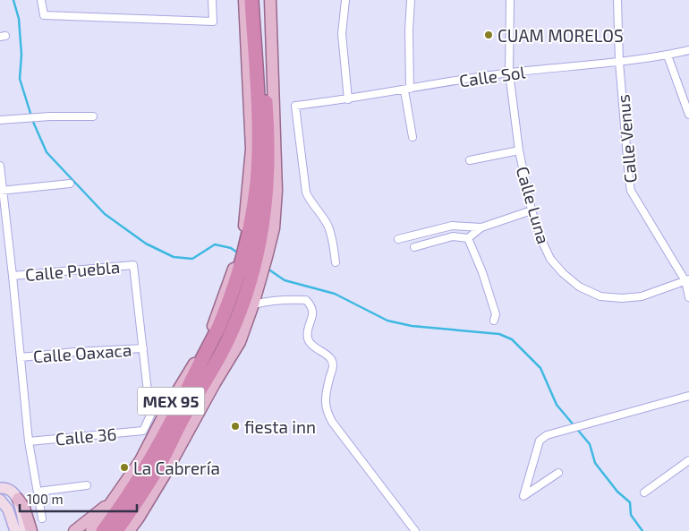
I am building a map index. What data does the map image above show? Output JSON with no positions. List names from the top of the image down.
{
  "streets": {
    "highway": ["MEX 95"],
    "street": [
      "Calle Sol",
      "Calle Venus",
      "Calle Luna",
      "Calle Puebla",
      "Calle Oaxaca",
      "Calle 36"
    ]
  },
  "crossings": [
    ["Calle Sol", "Calle Venus"],
    ["Calle Sol", "Calle Luna"],
    ["Calle Venus", "Calle Luna"],
    ["Calle Puebla", "Calle Oaxaca"],
    ["Calle Puebla", "Calle 36"],
    ["Calle Oaxaca", "Calle 36"]
  ],
  "places": ["CUAM MORELOS", "fiesta inn", "La Cabrería"],
  "scale_bar": "100 m"
}
